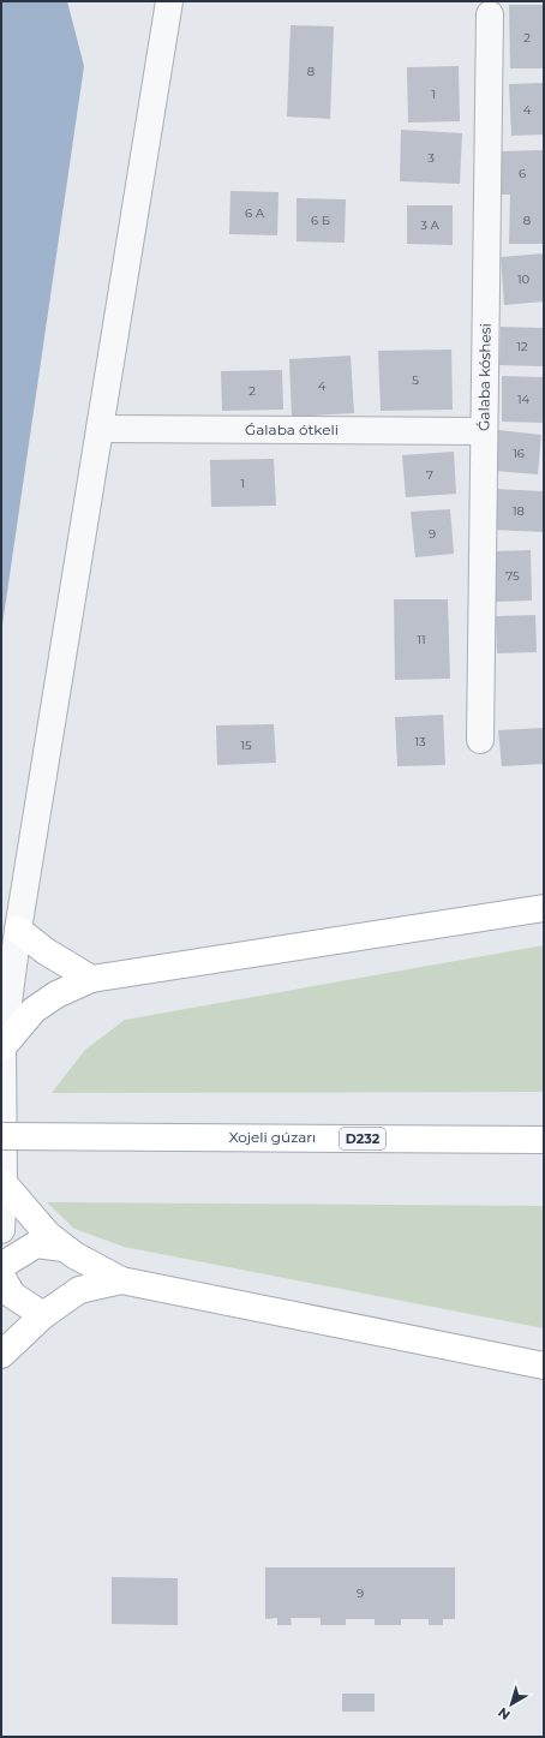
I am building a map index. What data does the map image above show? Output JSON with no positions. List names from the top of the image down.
{
  "streets": {
    "main road": ["Xojeli gúzarı", "D232"],
    "street": ["Ǵalaba kóshesi", "Ǵalaba ótkeli"]
  },
  "crossings": [
    ["Ǵalaba kóshesi", "Ǵalaba ótkeli"]
  ],
  "house_numbers": [
    "2",
    "8",
    "1",
    "4",
    "3",
    "6",
    "6 А",
    "6 Б",
    "8",
    "3 А",
    "10",
    "12",
    "5",
    "4",
    "2",
    "14",
    "16",
    "7",
    "1",
    "18",
    "9",
    "75",
    "11",
    "13",
    "15",
    "9"
  ],
  "north": "bottom left"
}
